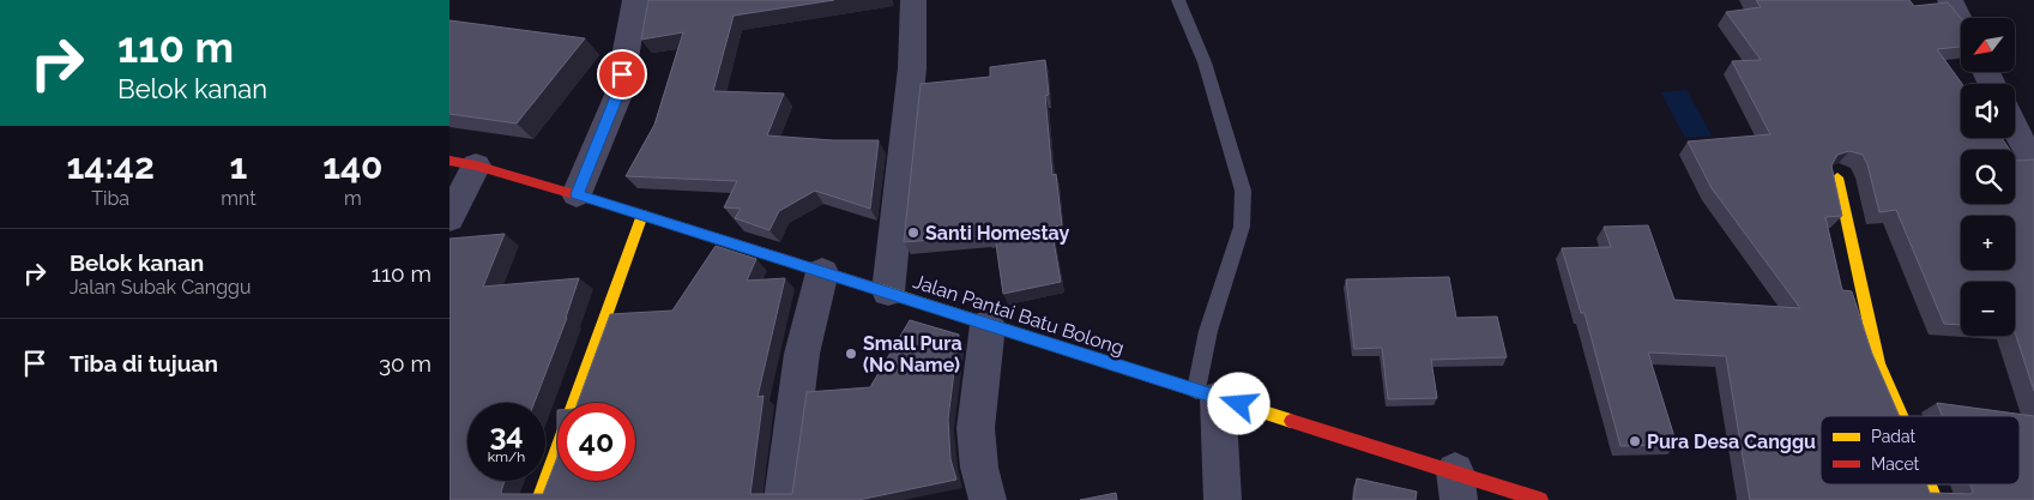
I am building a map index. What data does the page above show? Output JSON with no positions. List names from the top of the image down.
{
  "streets": {
    "street": ["Jalan Pantai Batu Bolong"]
  },
  "places": ["Santi Homestay", "Small Pura (No Name)", "Pura Desa Canggu"],
  "legend": ["Padat", "Macet"],
  "north": "bottom left",
  "page": {
    "turn": ["110 m", "Belok kanan"],
    "map_buttons": ["+", "−"],
    "eta": [
      "14:42",
      "Tiba",
      "1",
      "mnt",
      "140",
      "m"
    ],
    "list": [
      {
        "name": "Belok kanan",
        "note": "Jalan Subak Canggu",
        "value": "110 m"
      },
      {
        "name": "Tiba di tujuan",
        "value": "30 m"
      }
    ],
    "speed": "34 km/h",
    "limit": "40"
  }
}
